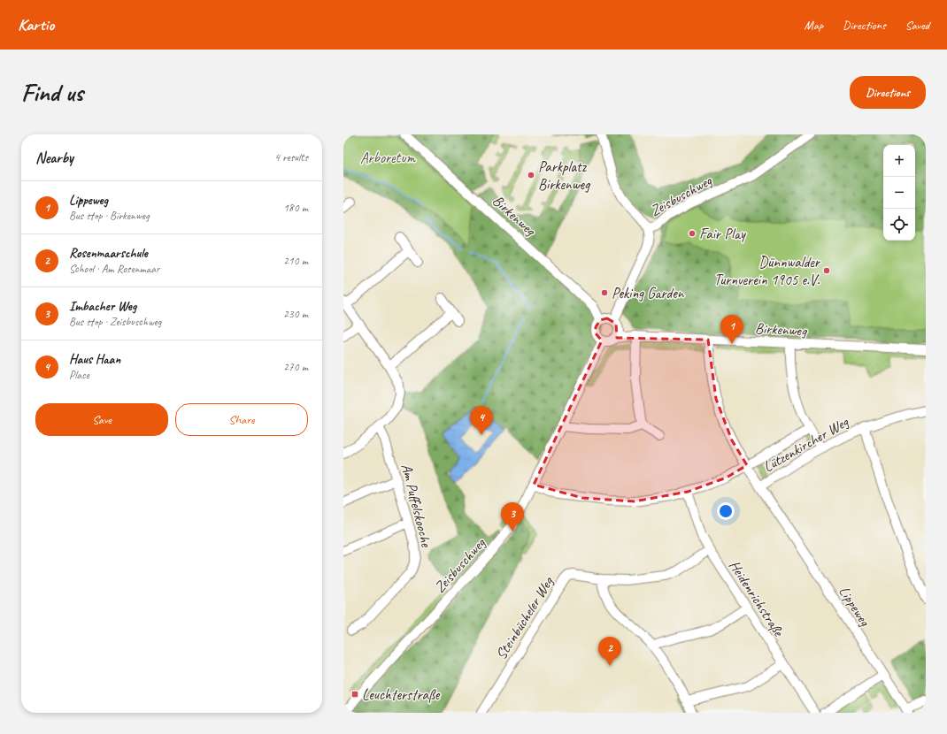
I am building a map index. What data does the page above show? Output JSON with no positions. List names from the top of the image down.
{
  "streets": {
    "street": [
      "Zeisbuschweg",
      "Birkenweg",
      "Lützenkircher Weg",
      "Am Puffelskooche",
      "Heidenrichstraße",
      "Lippeweg",
      "Steinbücheler Weg"
    ]
  },
  "crossings": [
    ["Zeisbuschweg", "Birkenweg"],
    ["Birkenweg", "Lippeweg"],
    ["Lützenkircher Weg", "Lippeweg"],
    ["Heidenrichstraße", "Steinbücheler Weg"]
  ],
  "parks": ["Arboretum"],
  "places": {
    "other": [
      "Parkplatz Birkenweg",
      "Fair Play",
      "Dünnwalder Turnverein 1905 e.V.",
      "Peking Garden"
    ],
    "transit": ["Leuchterstraße"]
  },
  "page": {
    "header": "Kartio",
    "nav": ["Map", "Directions", "Saved"],
    "buttons": [
      "Directions",
      ["Save", "Share"]
    ],
    "title": "Find us",
    "heading": ["Nearby", "4 results"],
    "map_buttons": ["+", "−"],
    "list": [
      {
        "mark": "1",
        "name": "Lippeweg",
        "note": "Bus stop · Birkenweg",
        "value": "180 m"
      },
      {
        "mark": "2",
        "name": "Rosenmaarschule",
        "note": "School · Am Rosenmaar",
        "value": "210 m"
      },
      {
        "mark": "3",
        "name": "Imbacher Weg",
        "note": "Bus stop · Zeisbuschweg",
        "value": "230 m"
      },
      {
        "mark": "4",
        "name": "Haus Haan",
        "note": "Place",
        "value": "270 m"
      }
    ],
    "pins": [
      "1",
      "4",
      "3",
      "2"
    ]
  }
}
